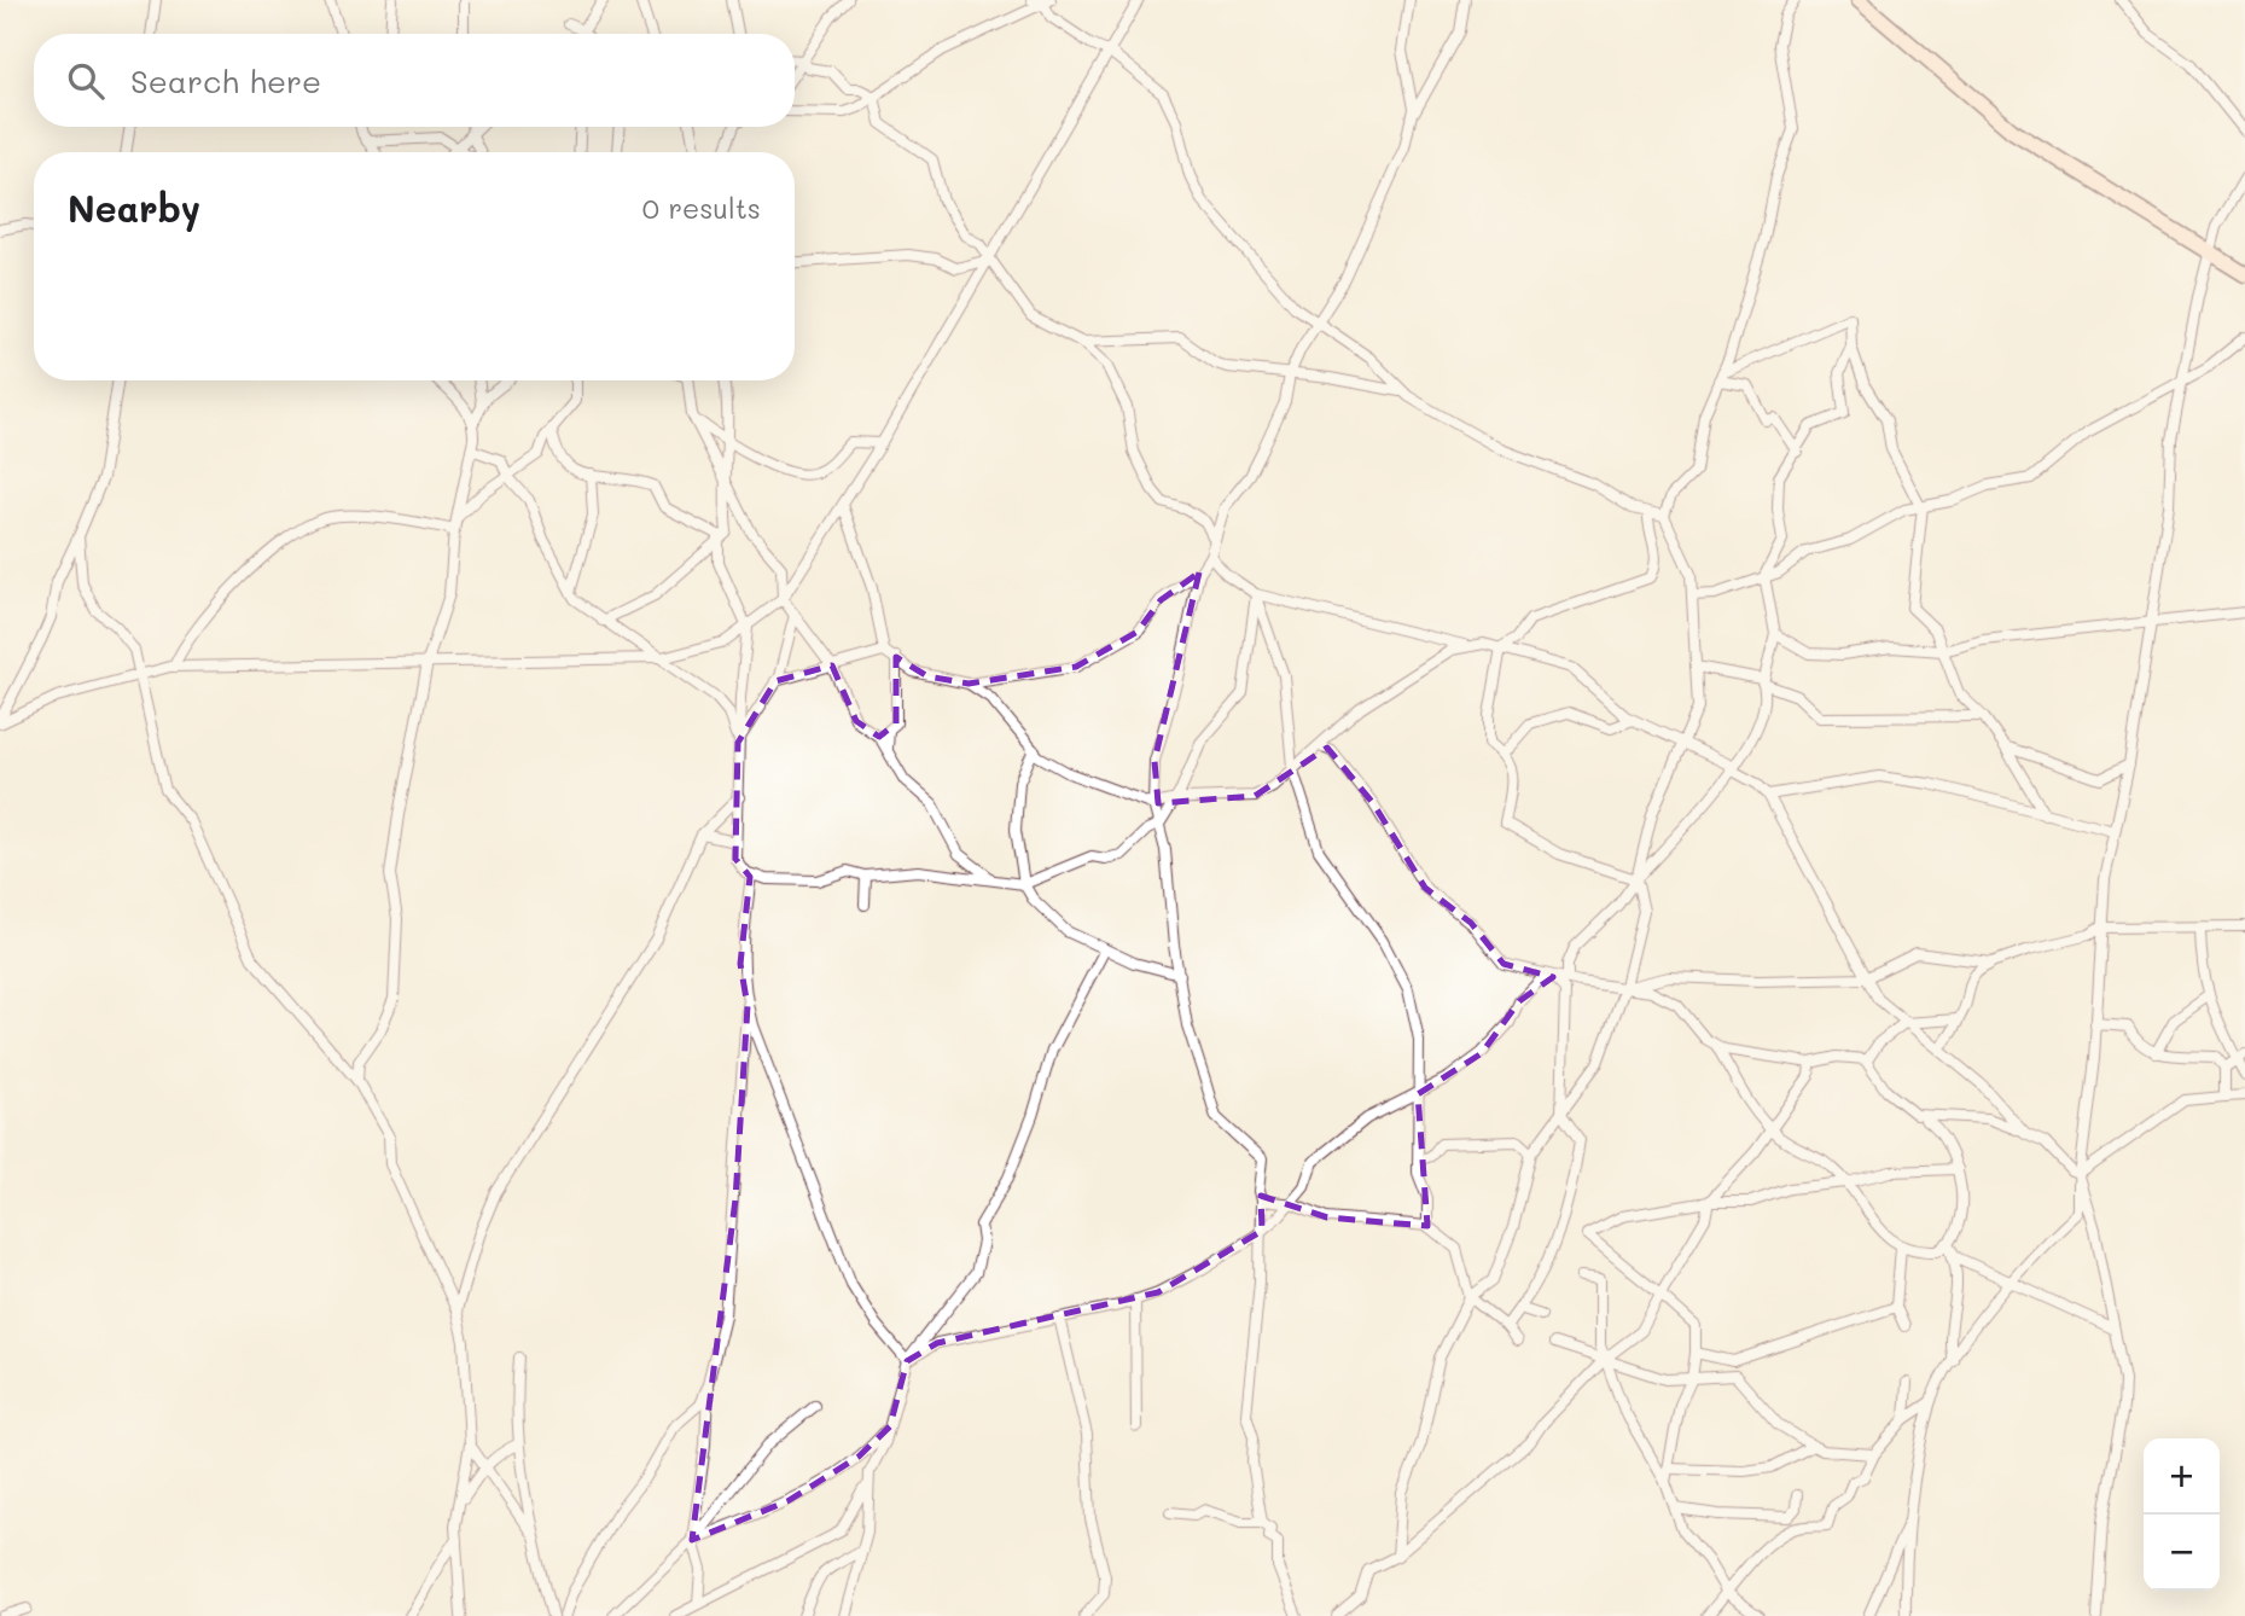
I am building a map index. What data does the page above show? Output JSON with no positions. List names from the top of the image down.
{
  "page": {
    "search": "Search here",
    "heading": ["Nearby", "0 results"],
    "map_buttons": ["+", "−"]
  }
}
